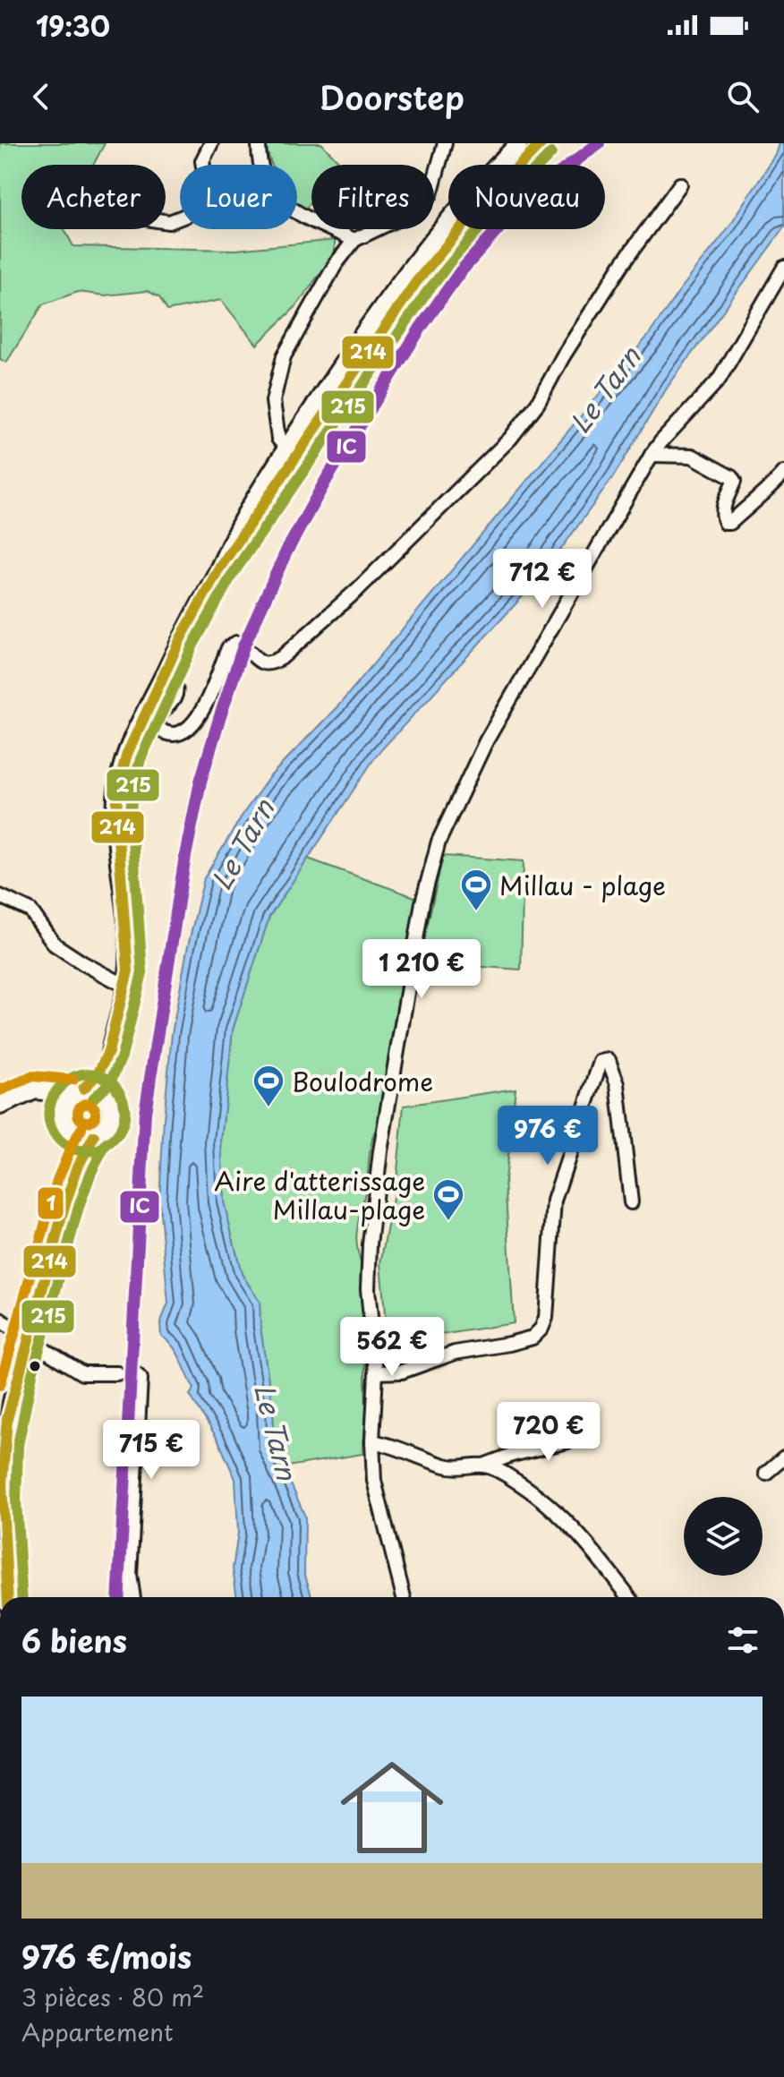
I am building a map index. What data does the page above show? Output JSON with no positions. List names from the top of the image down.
{
  "water": ["Le Tarn"],
  "places": {
    "sports": ["Millau - plage", "Boulodrome", "Aire d'atterissage Millau-plage"]
  },
  "lines": [
    "transit line IC",
    "transit line 214",
    "transit line 215",
    "transit line 1"
  ],
  "page": {
    "status": "19:30",
    "header": "Doorstep",
    "chip": [
      "Acheter",
      "Louer",
      "Filtres",
      "Nouveau"
    ],
    "price": [
      "712 €",
      "1 210 €",
      "976 €",
      "562 €",
      "720 €",
      "715 €"
    ],
    "heading": "6 biens",
    "list": [
      {
        "name": "976 €/mois",
        "note": "3 pièces · 80 m² · Appartement"
      }
    ]
  }
}
